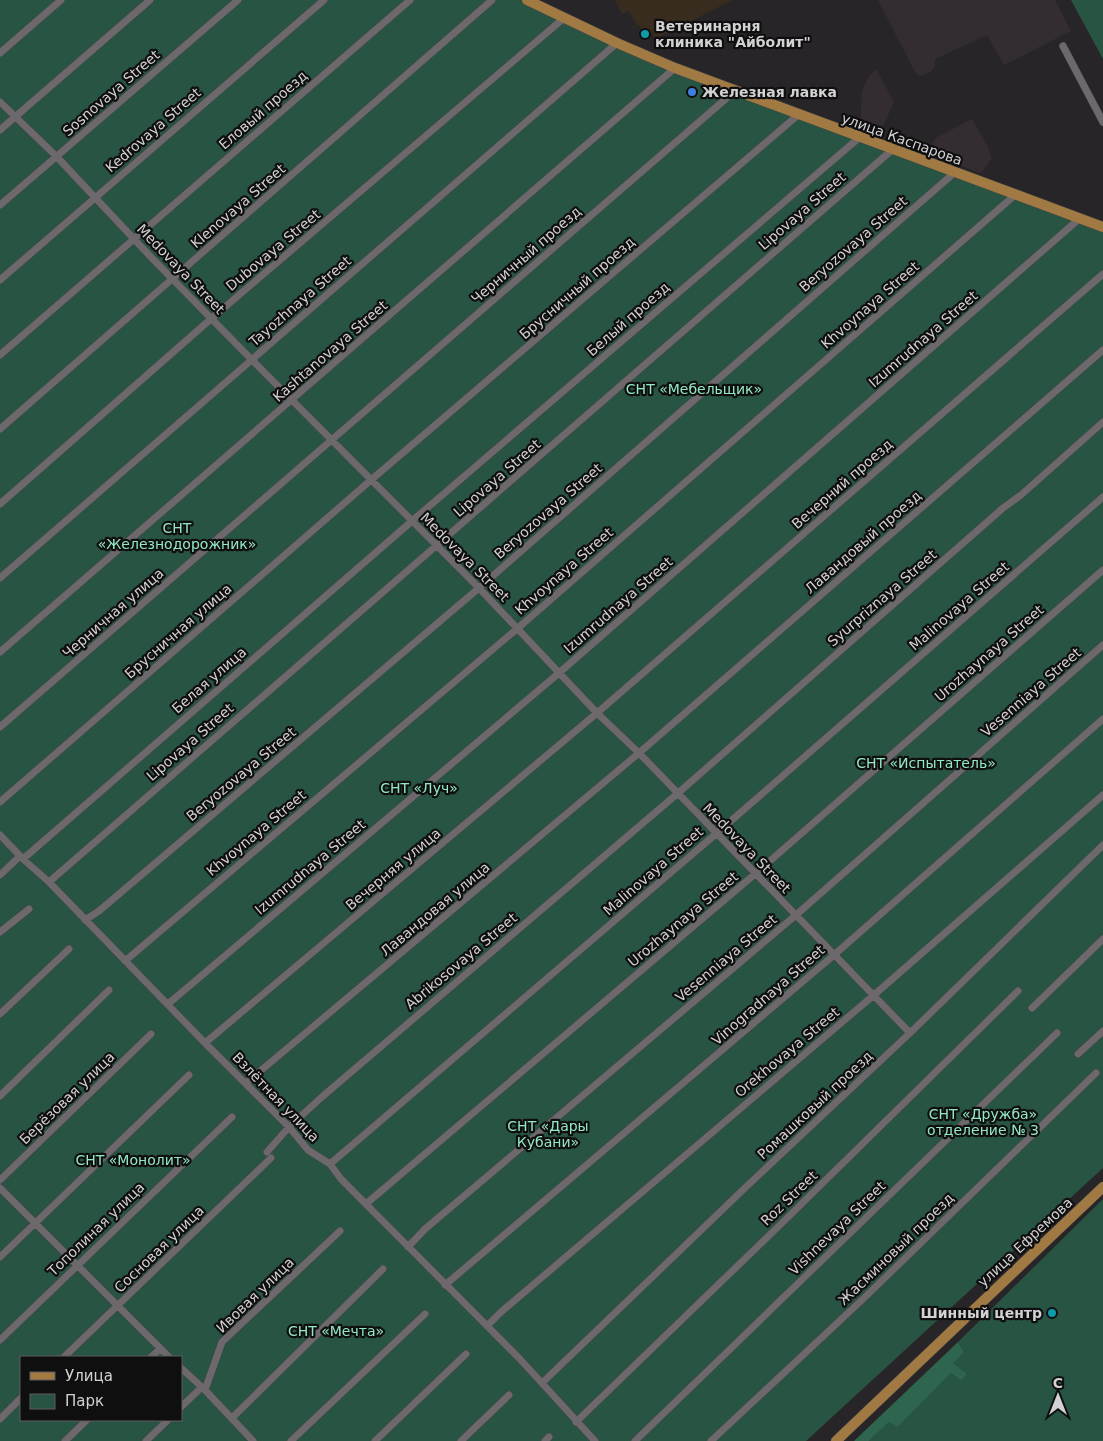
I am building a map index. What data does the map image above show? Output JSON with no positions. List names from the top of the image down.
{
  "streets": {
    "main road": ["улица Каспарова", "улица Ефремова"],
    "street": [
      "Sosnovaya Street",
      "Еловый проезд",
      "Kedrovaya Street",
      "Klenovaya Street",
      "Lipovaya Street",
      "Beryozovaya Street",
      "Dubovaya Street",
      "Черничный проезд",
      "Medovaya Street",
      "Брусничный проезд",
      "Tayozhnaya Street",
      "Khvoynaya Street",
      "Белый проезд",
      "Izumrudnaya Street",
      "Kashtanovaya Street",
      "Вечерний проезд",
      "Лавандовый проезд",
      "Syurpriznaya Street",
      "Malinovaya Street",
      "Черничная улица",
      "Брусничная улица",
      "Urozhaynaya Street",
      "Белая улица",
      "Vesenniaya Street",
      "Вечерняя улица",
      "Лавандовая улица",
      "Abrikosovaya Street",
      "Vinogradnaya Street",
      "Orekhovaya Street",
      "Взлётная улица",
      "Берёзовая улица",
      "Ромашковый проезд",
      "Roz Street",
      "Vishnevaya Street",
      "Тополиная улица",
      "Сосновая улица",
      "Жасминовый проезд",
      "Ивовая улица"
    ]
  },
  "crossings": [
    ["Sosnovaya Street", "Medovaya Street"],
    ["Еловый проезд", "Medovaya Street"],
    ["Kedrovaya Street", "Medovaya Street"],
    ["улица Каспарова", "Lipovaya Street"],
    ["улица Каспарова", "Beryozovaya Street"],
    ["улица Каспарова", "Dubovaya Street"],
    ["улица Каспарова", "Черничный проезд"],
    ["улица Каспарова", "Брусничный проезд"],
    ["улица Каспарова", "Tayozhnaya Street"],
    ["улица Каспарова", "Khvoynaya Street"],
    ["улица Каспарова", "Белый проезд"],
    ["улица Каспарова", "Izumrudnaya Street"],
    ["улица Каспарова", "Kashtanovaya Street"],
    ["Klenovaya Street", "Medovaya Street"],
    ["Lipovaya Street", "Medovaya Street"],
    ["Lipovaya Street", "Взлётная улица"],
    ["Beryozovaya Street", "Medovaya Street"],
    ["Beryozovaya Street", "Взлётная улица"],
    ["Dubovaya Street", "Medovaya Street"],
    ["Черничный проезд", "Medovaya Street"],
    ["Черничный проезд", "Черничная улица"],
    ["Medovaya Street", "Брусничный проезд"],
    ["Medovaya Street", "Tayozhnaya Street"],
    ["Medovaya Street", "Khvoynaya Street"],
    ["Medovaya Street", "Белый проезд"],
    ["Medovaya Street", "Izumrudnaya Street"],
    ["Medovaya Street", "Kashtanovaya Street"],
    ["Medovaya Street", "Вечерний проезд"],
    ["Medovaya Street", "Лавандовый проезд"],
    ["Medovaya Street", "Syurpriznaya Street"],
    ["Medovaya Street", "Malinovaya Street"],
    ["Medovaya Street", "Черничная улица"],
    ["Medovaya Street", "Брусничная улица"],
    ["Medovaya Street", "Urozhaynaya Street"],
    ["Medovaya Street", "Белая улица"],
    ["Medovaya Street", "Vesenniaya Street"],
    ["Medovaya Street", "Вечерняя улица"],
    ["Medovaya Street", "Лавандовая улица"],
    ["Medovaya Street", "Abrikosovaya Street"],
    ["Medovaya Street", "Vinogradnaya Street"],
    ["Medovaya Street", "Orekhovaya Street"],
    ["Medovaya Street", "Ромашковый проезд"],
    ["Брусничный проезд", "Брусничная улица"],
    ["Khvoynaya Street", "Взлётная улица"],
    ["Белый проезд", "Белая улица"],
    ["Izumrudnaya Street", "Взлётная улица"],
    ["Вечерний проезд", "Вечерняя улица"],
    ["Лавандовый проезд", "Лавандовая улица"],
    ["Syurpriznaya Street", "Abrikosovaya Street"],
    ["Malinovaya Street", "Взлётная улица"],
    ["Urozhaynaya Street", "Взлётная улица"],
    ["Белая улица", "Взлётная улица"],
    ["Vesenniaya Street", "Взлётная улица"],
    ["Вечерняя улица", "Взлётная улица"],
    ["Лавандовая улица", "Взлётная улица"],
    ["Abrikosovaya Street", "Взлётная улица"],
    ["Abrikosovaya Street", "Сосновая улица"],
    ["Vinogradnaya Street", "Взлётная улица"],
    ["Orekhovaya Street", "Взлётная улица"],
    ["Взлётная улица", "Ромашковый проезд"],
    ["Взлётная улица", "Roz Street"]
  ],
  "parks": [
    "СНТ «Мебельщик»",
    "СНТ «Железнодорожник»",
    "СНТ «Испытатель»",
    "СНТ «Луч»",
    "СНТ «Дружба» отделение № 3",
    "СНТ «Дары Кубани»",
    "СНТ «Монолит»",
    "СНТ «Мечта»"
  ],
  "places": ["Ветеринарня клиника \"Айболит\"", "Железная лавка", "Шинный центр"],
  "legend": ["Улица", "Парк"],
  "north": "top"
}
